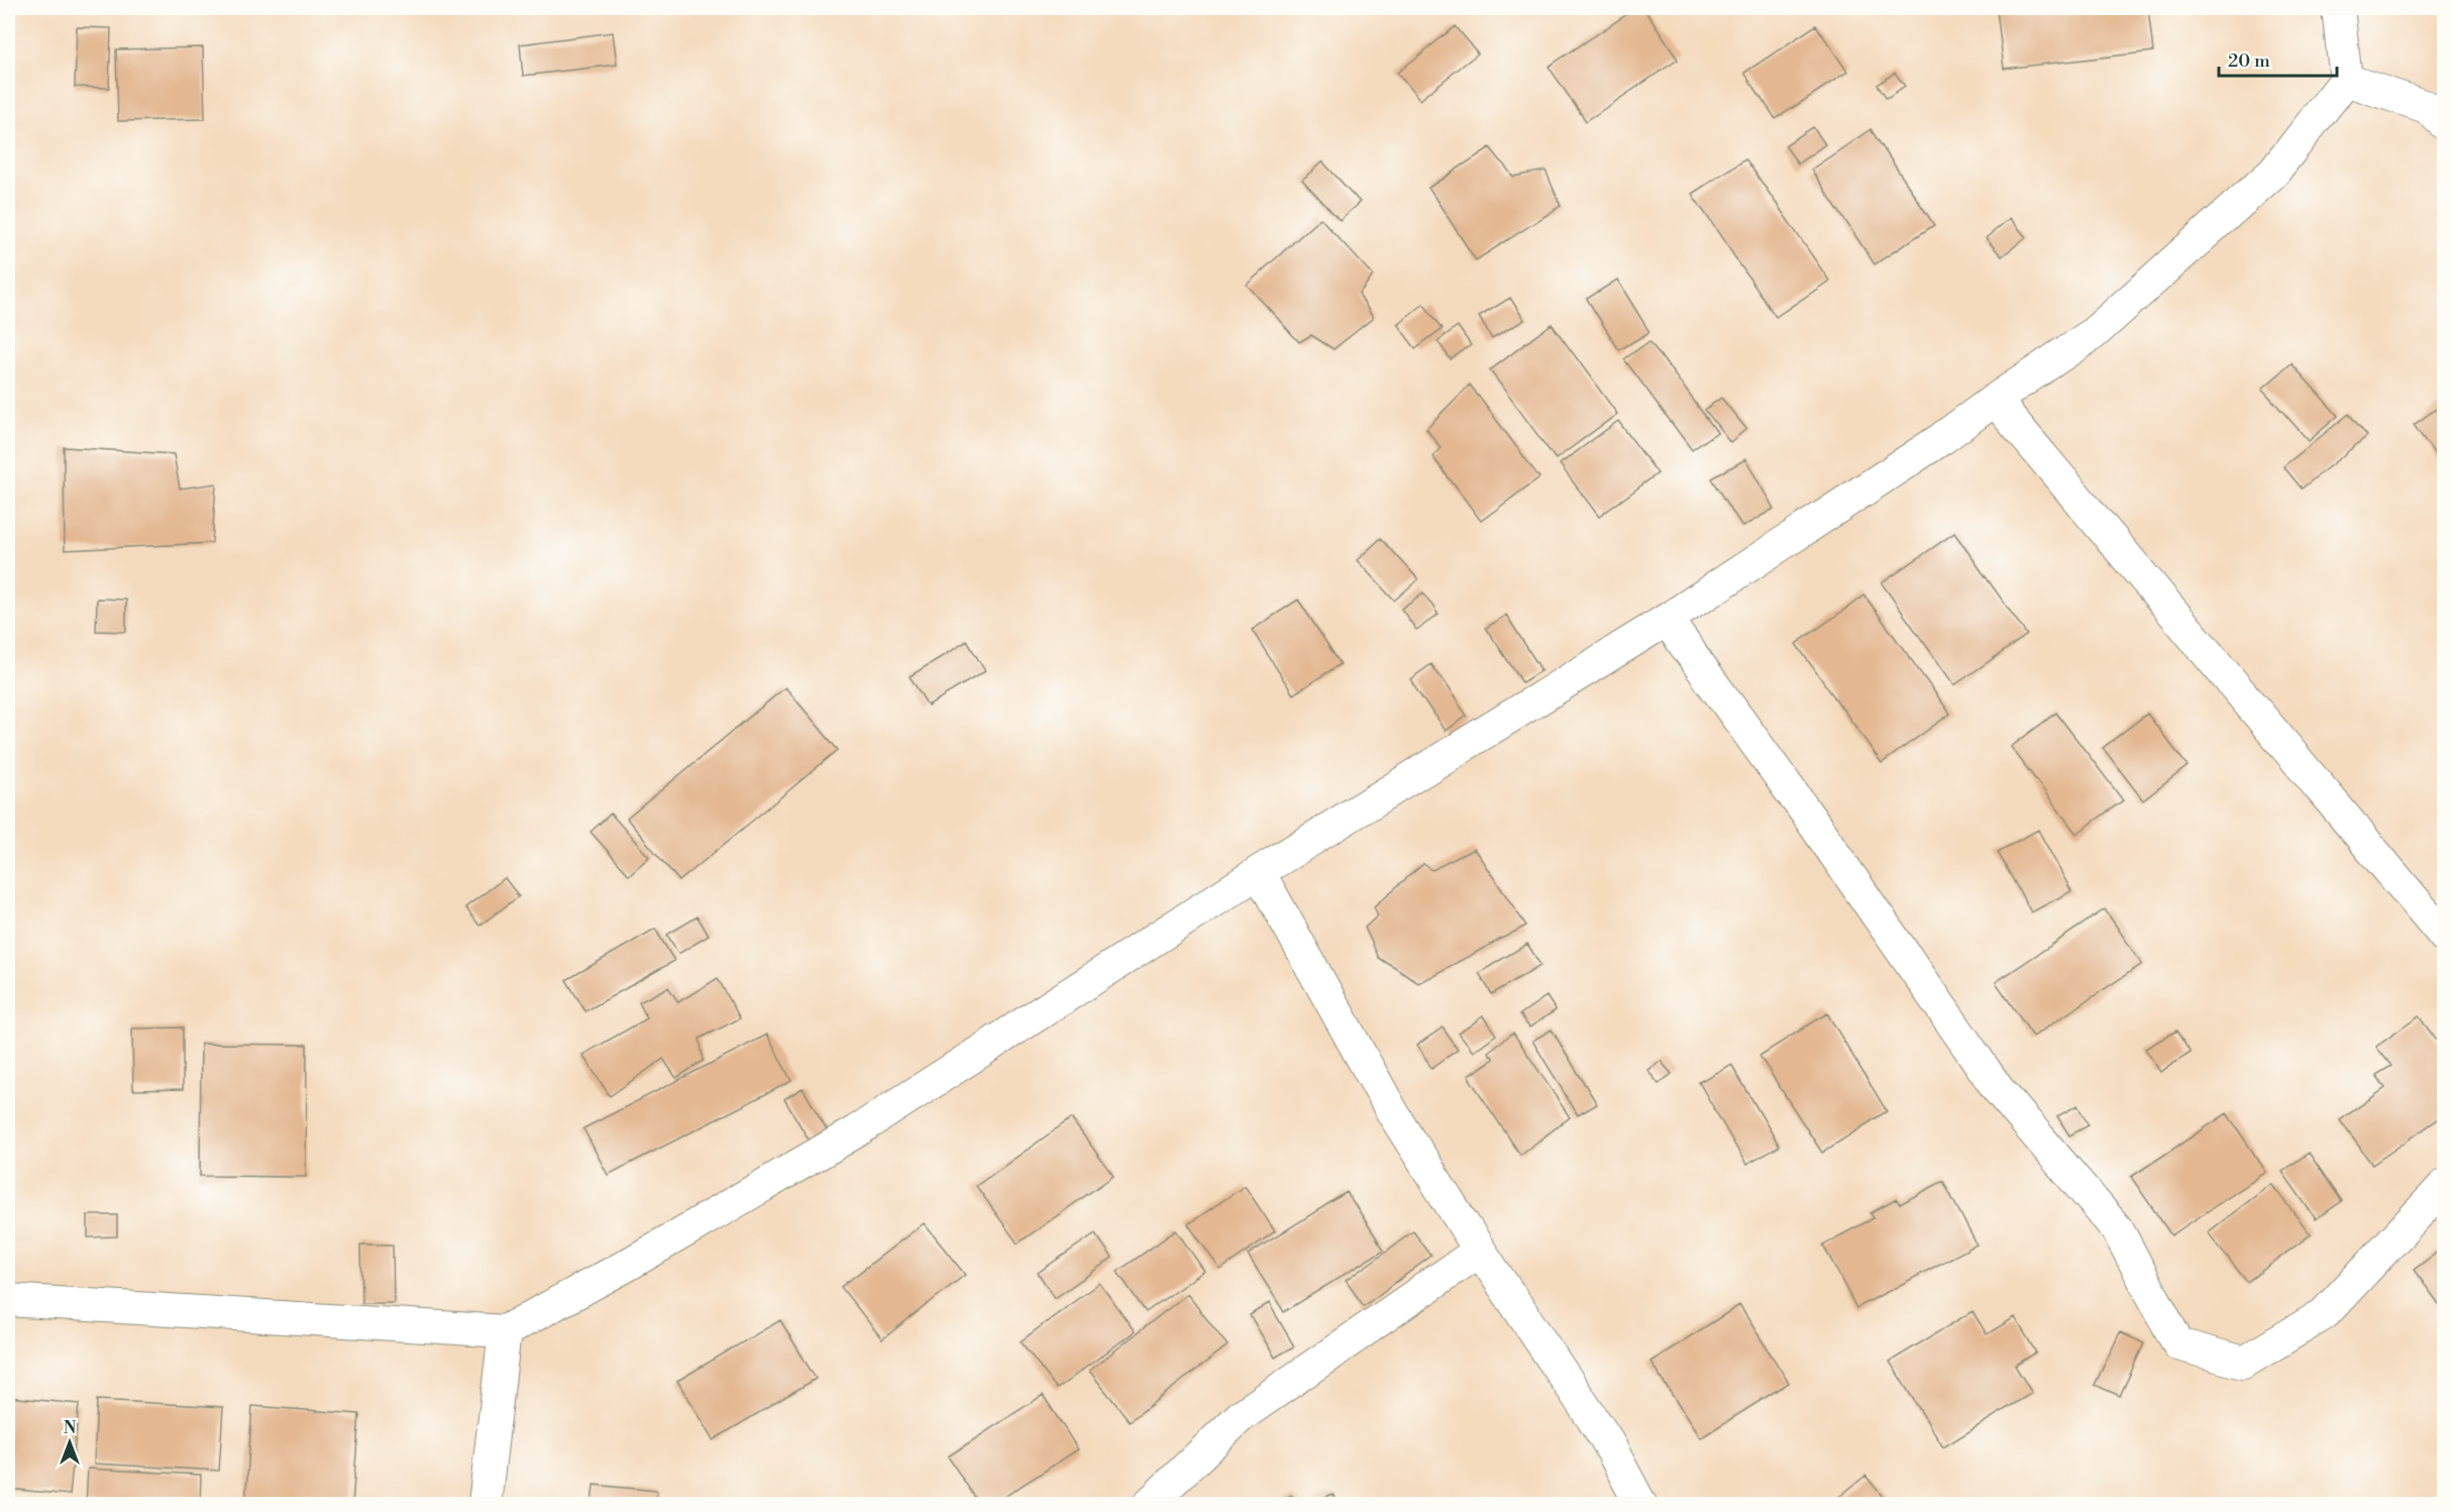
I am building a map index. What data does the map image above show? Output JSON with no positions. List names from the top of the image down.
{
  "scale_bar": "20 m",
  "north": "top"
}
